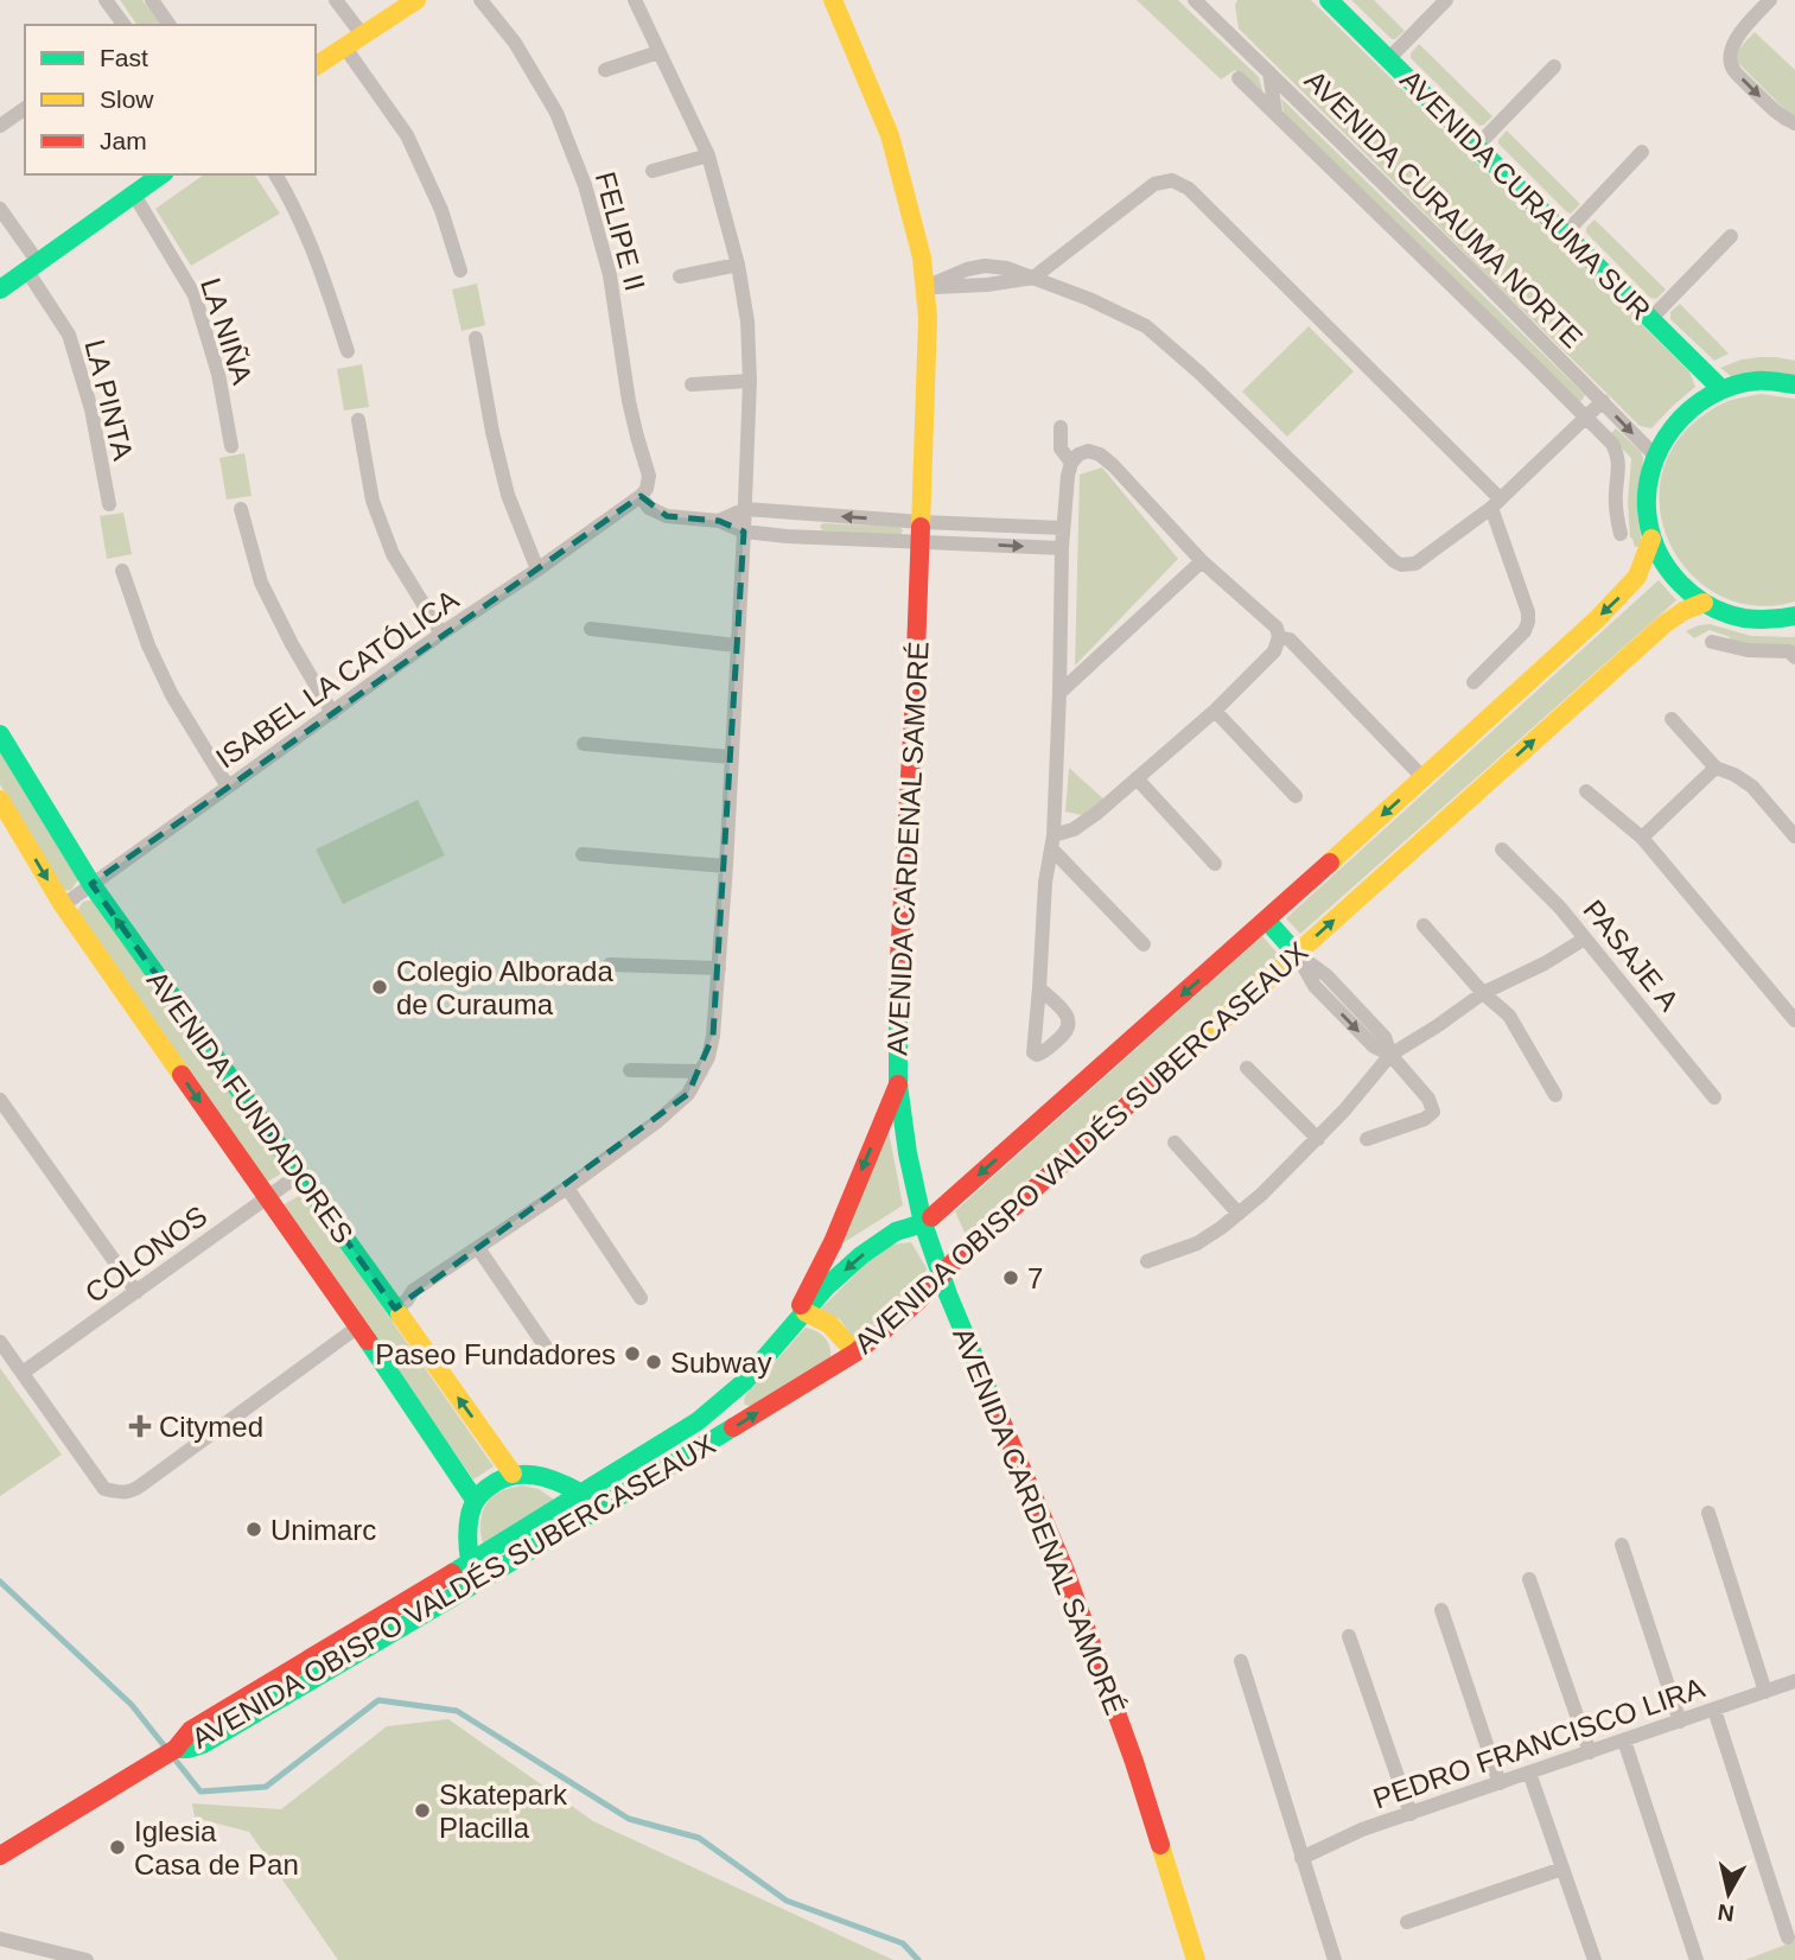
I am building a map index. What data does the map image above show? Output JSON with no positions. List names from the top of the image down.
{
  "streets": {
    "street": [
      "AVENIDA CURAUMA SUR",
      "AVENIDA CURAUMA NORTE",
      "FELIPE II",
      "LA NIÑA",
      "LA PINTA",
      "ISABEL LA CATÓLICA",
      "AVENIDA CARDENAL SAMORÉ",
      "PASAJE A",
      "AVENIDA FUNDADORES",
      "AVENIDA OBISPO VALDÉS SUBERCASEAUX",
      "COLONOS",
      "PEDRO FRANCISCO LIRA"
    ]
  },
  "crossings": [
    ["FELIPE II", "ISABEL LA CATÓLICA"],
    ["ISABEL LA CATÓLICA", "AVENIDA FUNDADORES"],
    ["AVENIDA CARDENAL SAMORÉ", "AVENIDA OBISPO VALDÉS SUBERCASEAUX"],
    ["AVENIDA FUNDADORES", "COLONOS"]
  ],
  "places": {
    "other": [
      "Colegio Alborada de Curauma",
      "7",
      "Paseo Fundadores",
      "Subway",
      "Unimarc",
      "Skatepark Placilla",
      "Iglesia Casa de Pan"
    ],
    "health": ["Citymed"]
  },
  "legend": ["Fast", "Slow", "Jam"],
  "north": "bottom"
}
